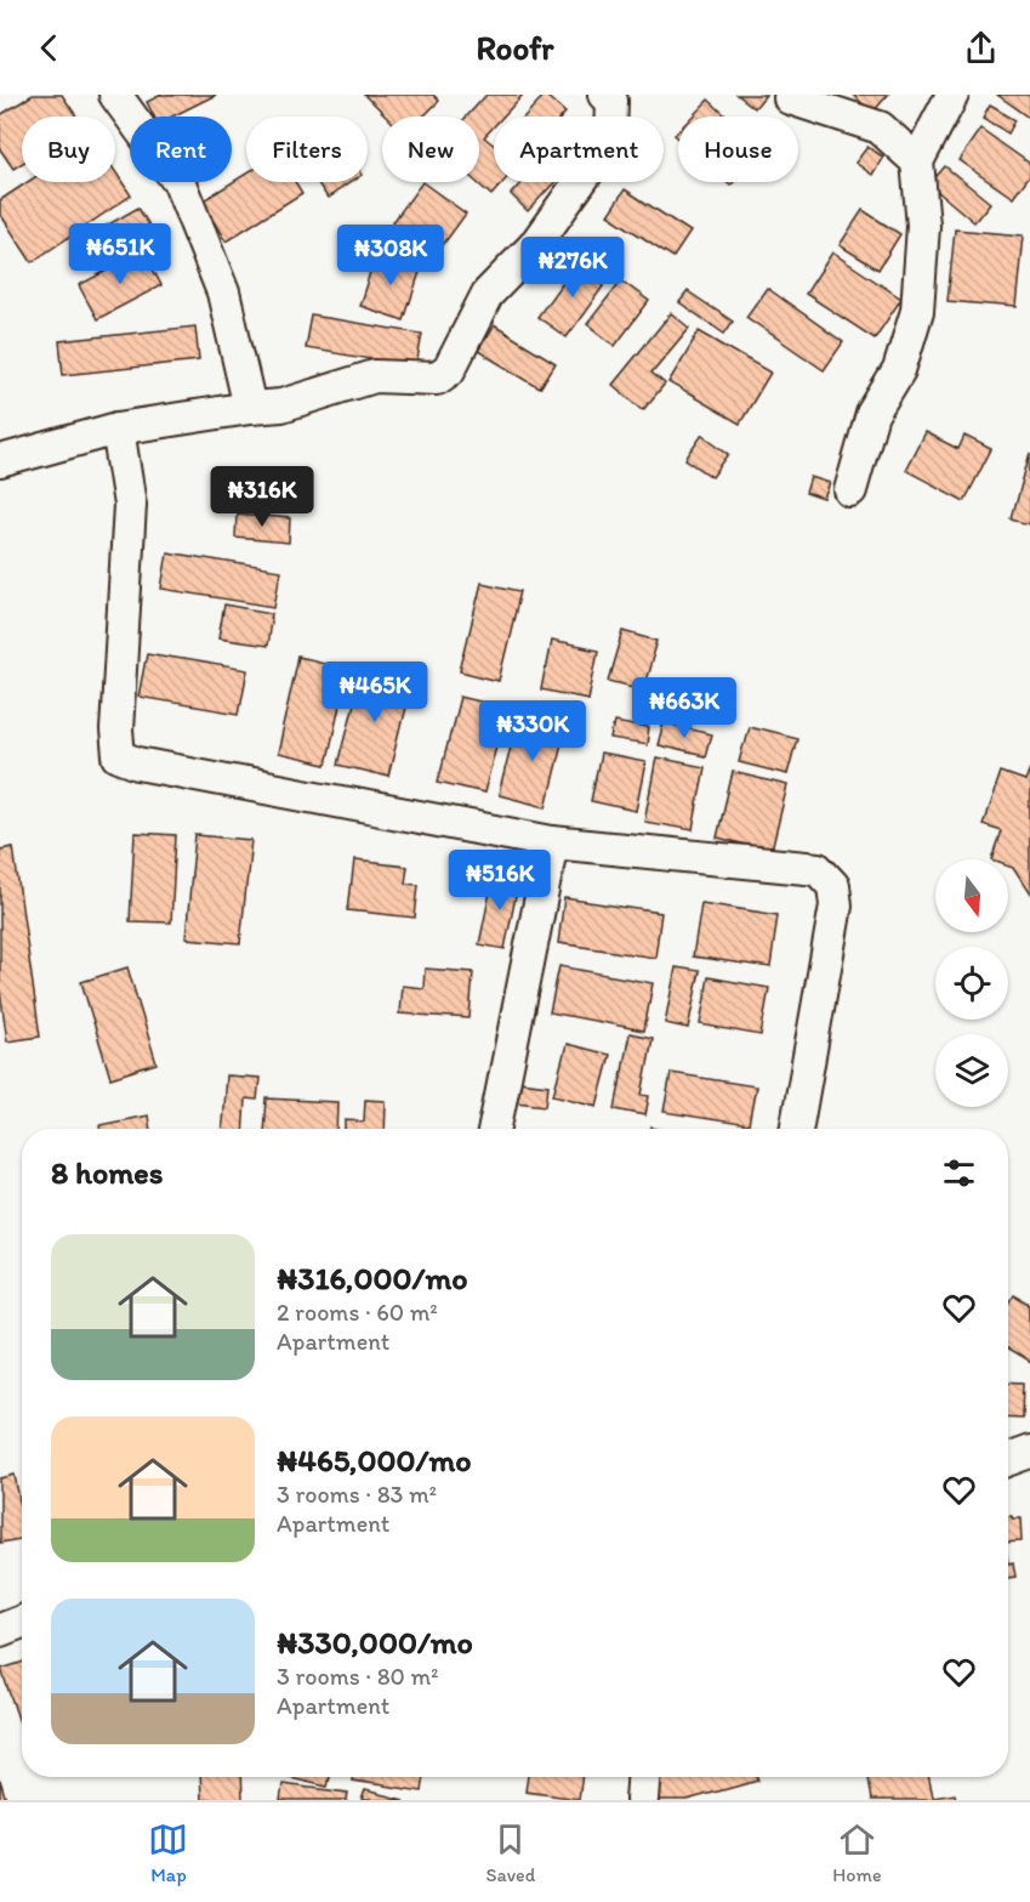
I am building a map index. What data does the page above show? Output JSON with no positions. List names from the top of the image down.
{
  "north": "bottom",
  "page": {
    "header": "Roofr",
    "chip": [
      "Buy",
      "Rent",
      "Filters",
      "New",
      "Apartment",
      "House"
    ],
    "price": [
      "₦651K",
      "₦308K",
      "₦276K",
      "₦316K",
      "₦465K",
      "₦663K",
      "₦330K",
      "₦516K"
    ],
    "heading": "8 homes",
    "list": [
      {
        "name": "₦316,000/mo",
        "note": "2 rooms · 60 m² · Apartment"
      },
      {
        "name": "₦465,000/mo",
        "note": "3 rooms · 83 m² · Apartment"
      },
      {
        "name": "₦330,000/mo",
        "note": "3 rooms · 80 m² · Apartment"
      }
    ],
    "tabs": ["Map", "Saved", "Home"]
  }
}
